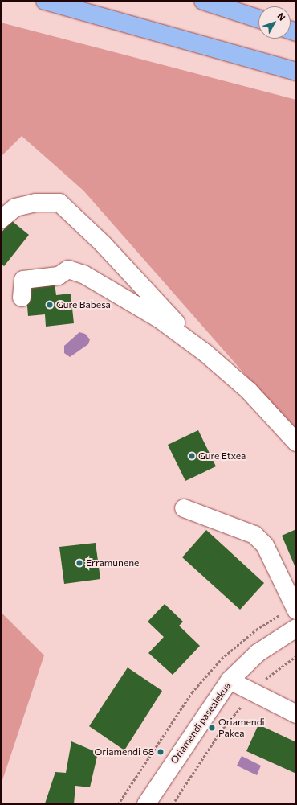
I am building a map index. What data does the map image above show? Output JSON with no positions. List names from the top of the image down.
{
  "streets": {
    "street": ["Oriamendi pasealekua"]
  },
  "places": [
    "Gure Babesa",
    "Gure Etxea",
    "Erramunene",
    "Oriamendi Pakea",
    "Oriamendi 68"
  ],
  "north": "top right"
}
